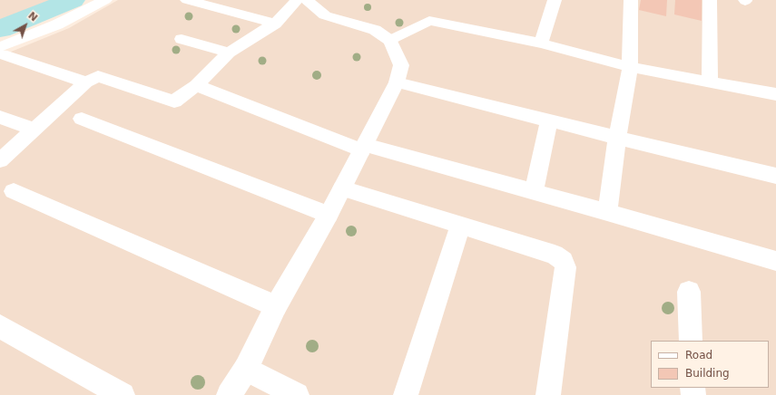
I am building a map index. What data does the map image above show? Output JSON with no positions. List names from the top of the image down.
{
  "legend": ["Road", "Building"],
  "north": "top right"
}
